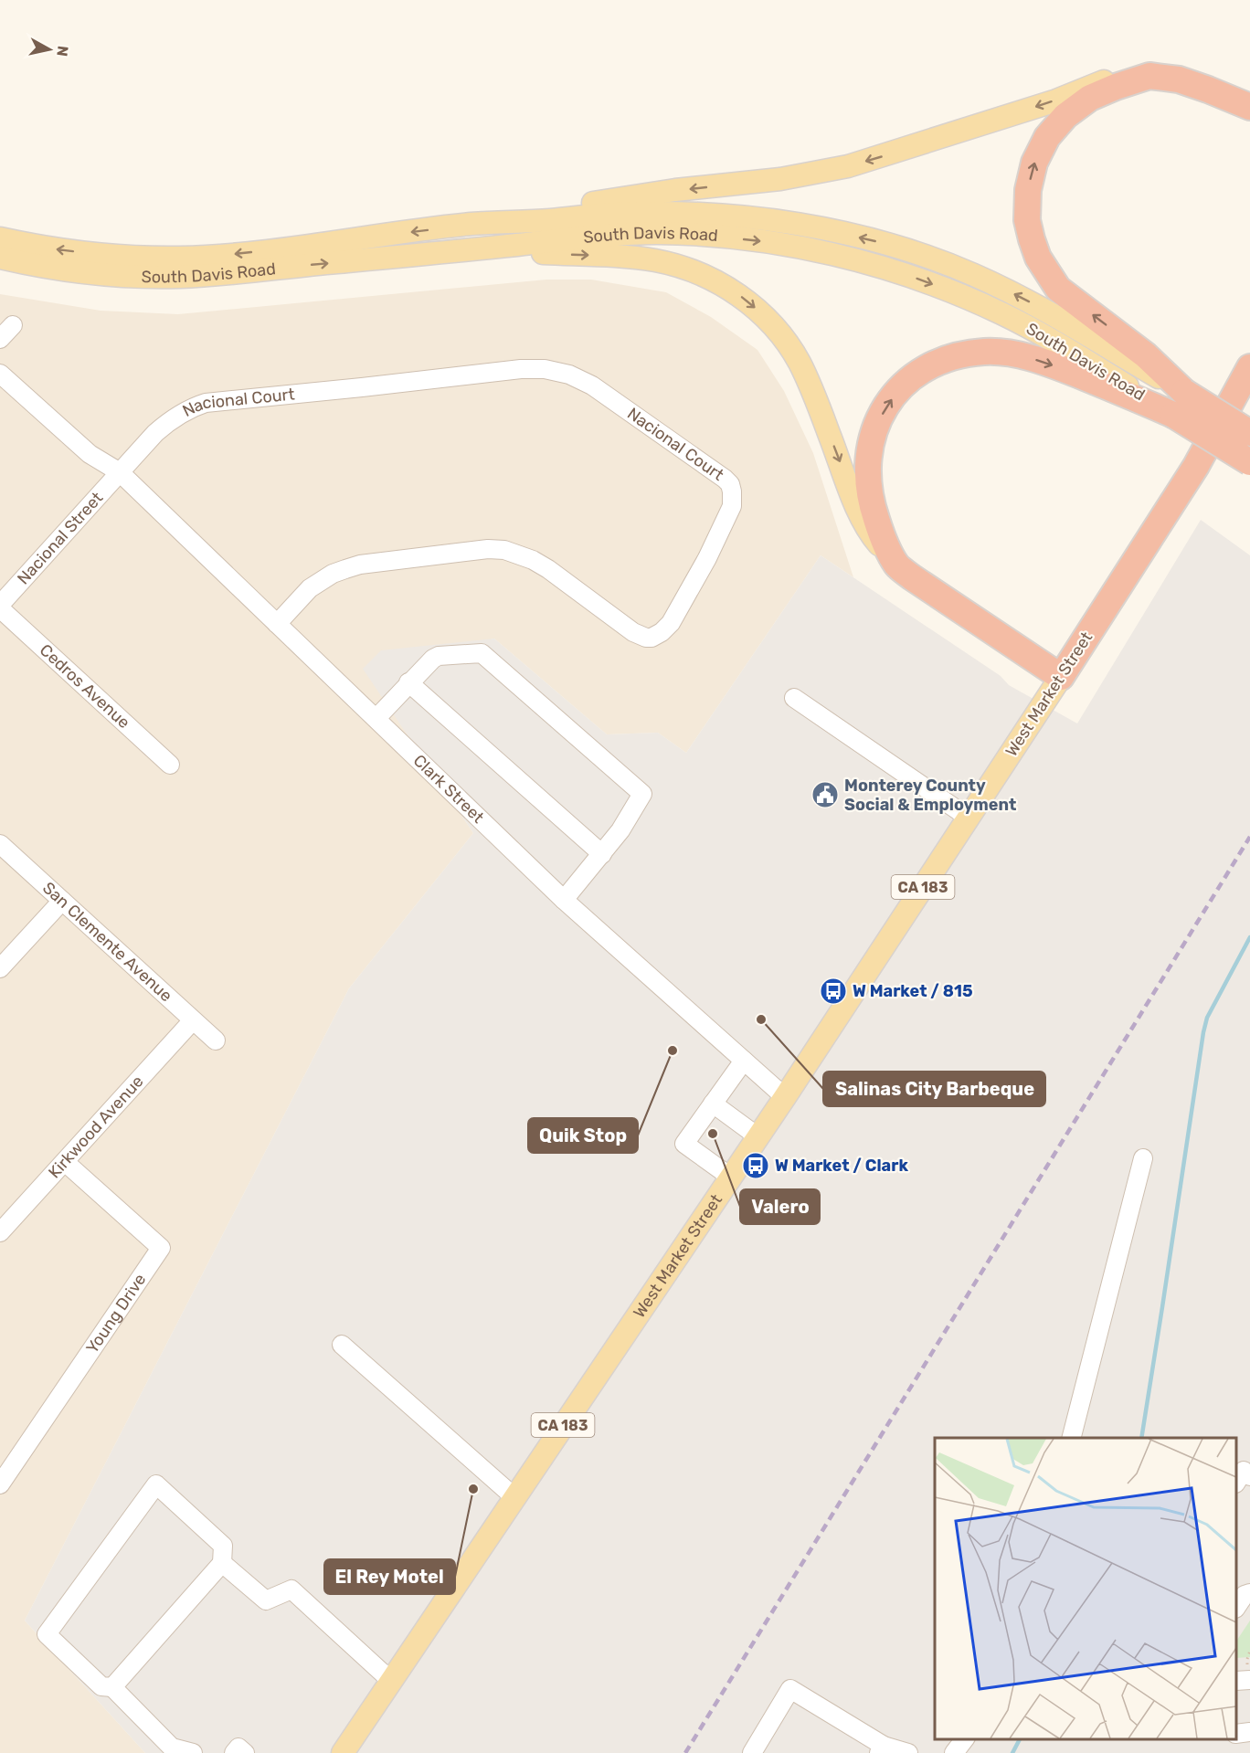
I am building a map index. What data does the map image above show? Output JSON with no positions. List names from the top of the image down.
{
  "streets": {
    "highway": ["South Davis Road", "West Market Street", "CA 183"],
    "street": [
      "Nacional Court",
      "Nacional Street",
      "Cedros Avenue",
      "Clark Street",
      "San Clemente Avenue",
      "Kirkwood Avenue",
      "Young Drive"
    ]
  },
  "crossings": [
    ["Nacional Court", "Nacional Street"],
    ["Nacional Court", "Clark Street"],
    ["Nacional Street", "Cedros Avenue"],
    ["Nacional Street", "Clark Street"],
    ["West Market Street", "Clark Street"],
    ["San Clemente Avenue", "Kirkwood Avenue"],
    ["Kirkwood Avenue", "Young Drive"]
  ],
  "places": {
    "public building": ["Monterey County Social & Employment"],
    "bus stop": ["W Market / 815", "W Market / Clark"],
    "other": [
      "Salinas City Barbeque",
      "Quik Stop",
      "Valero",
      "El Rey Motel"
    ]
  },
  "north": "right"
}
